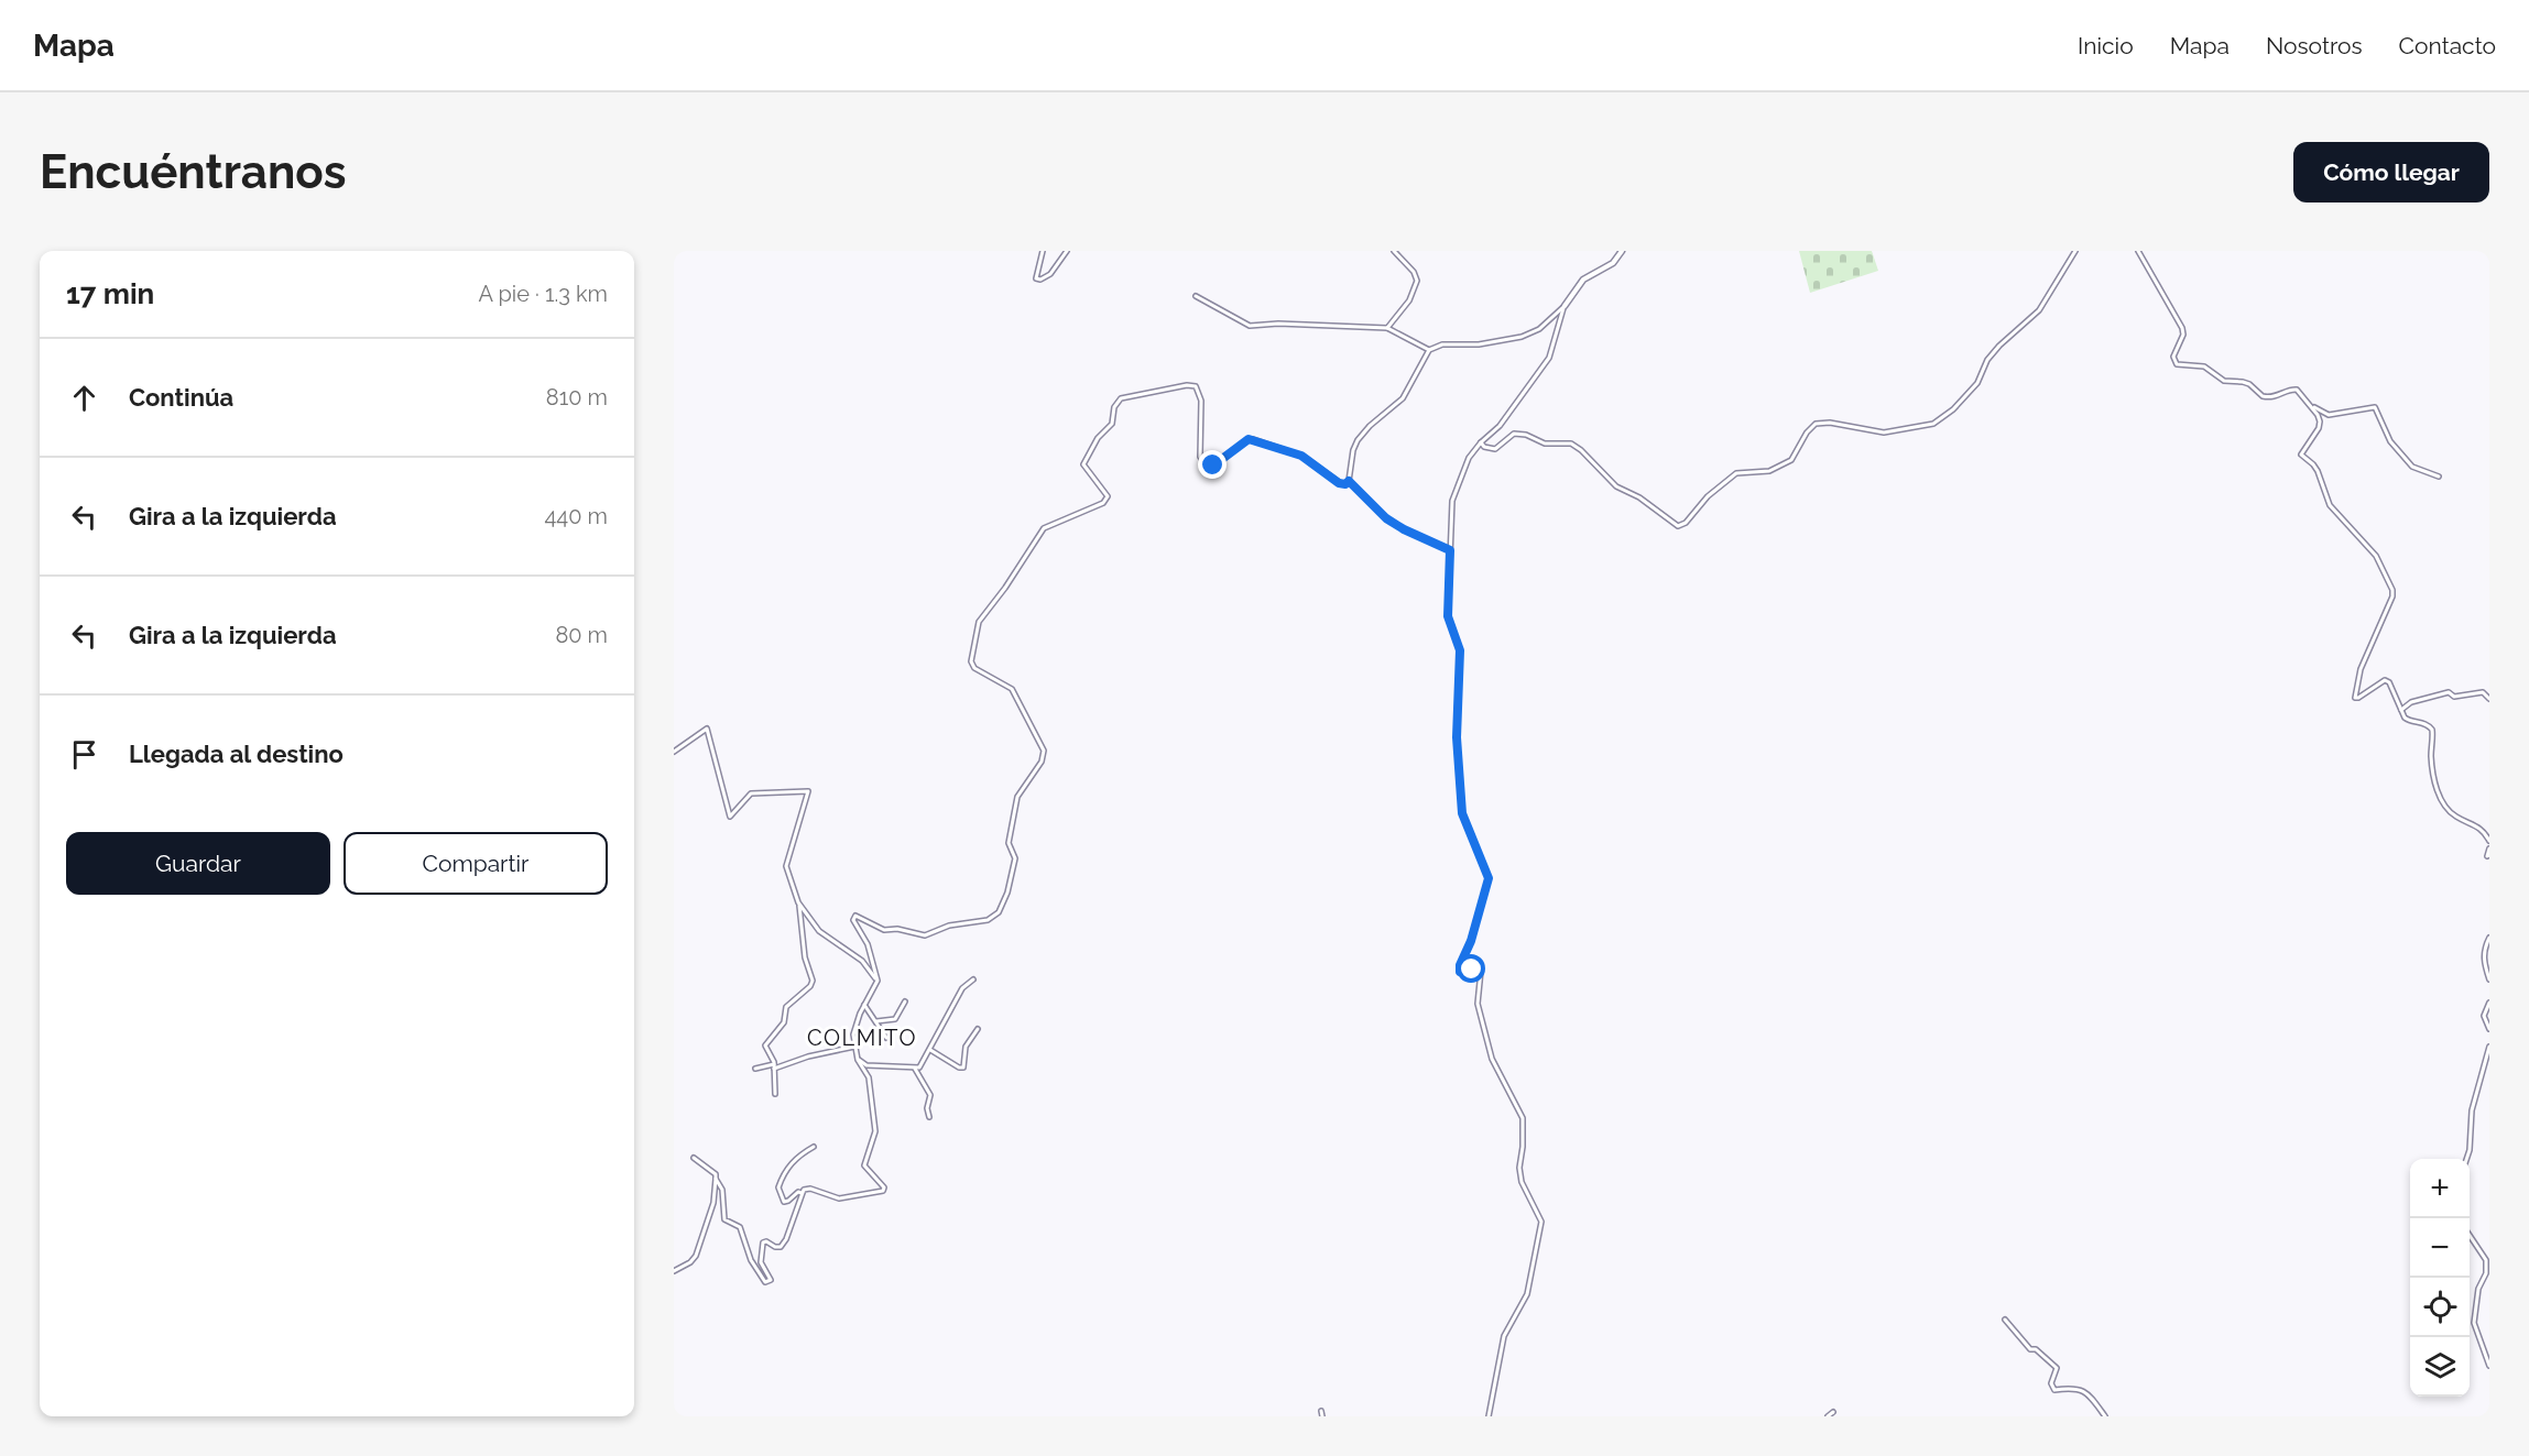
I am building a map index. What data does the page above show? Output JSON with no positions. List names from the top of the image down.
{
  "districts": ["COLMITO"],
  "page": {
    "header": "Mapa",
    "nav": [
      "Inicio",
      "Mapa",
      "Nosotros",
      "Contacto"
    ],
    "buttons": [
      "Cómo llegar",
      ["Guardar", "Compartir"]
    ],
    "title": "Encuéntranos",
    "heading": ["17 min", "A pie · 1.3 km"],
    "list": [
      ["Continúa", "810 m"],
      ["Gira a la izquierda", "440 m"],
      ["Gira a la izquierda", "80 m"],
      "Llegada al destino"
    ],
    "map_buttons": ["+", "−"]
  }
}
